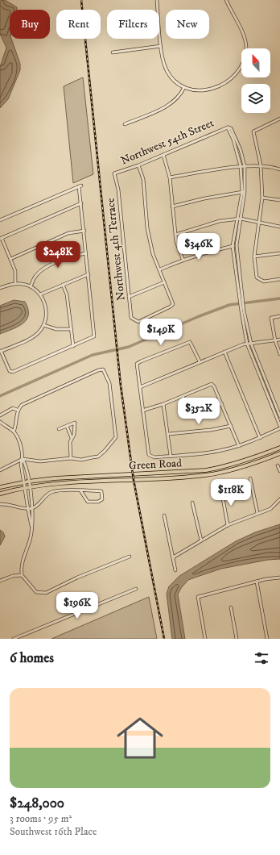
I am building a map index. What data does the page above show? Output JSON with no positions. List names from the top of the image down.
{
  "streets": {
    "main road": ["Green Road"],
    "street": ["Northwest 54th Street", "Northwest 4th Terrace"]
  },
  "crossings": [
    ["Northwest 54th Street", "Northwest 4th Terrace"]
  ],
  "north": "top",
  "page": {
    "chip": [
      "Buy",
      "Rent",
      "Filters",
      "New"
    ],
    "price": [
      "$346K",
      "$248K",
      "$149K",
      "$352K",
      "$118K",
      "$196K"
    ],
    "heading": "6 homes",
    "list": [
      {
        "name": "$248,000",
        "note": "3 rooms · 95 m² · Southwest 16th Place"
      }
    ]
  }
}
